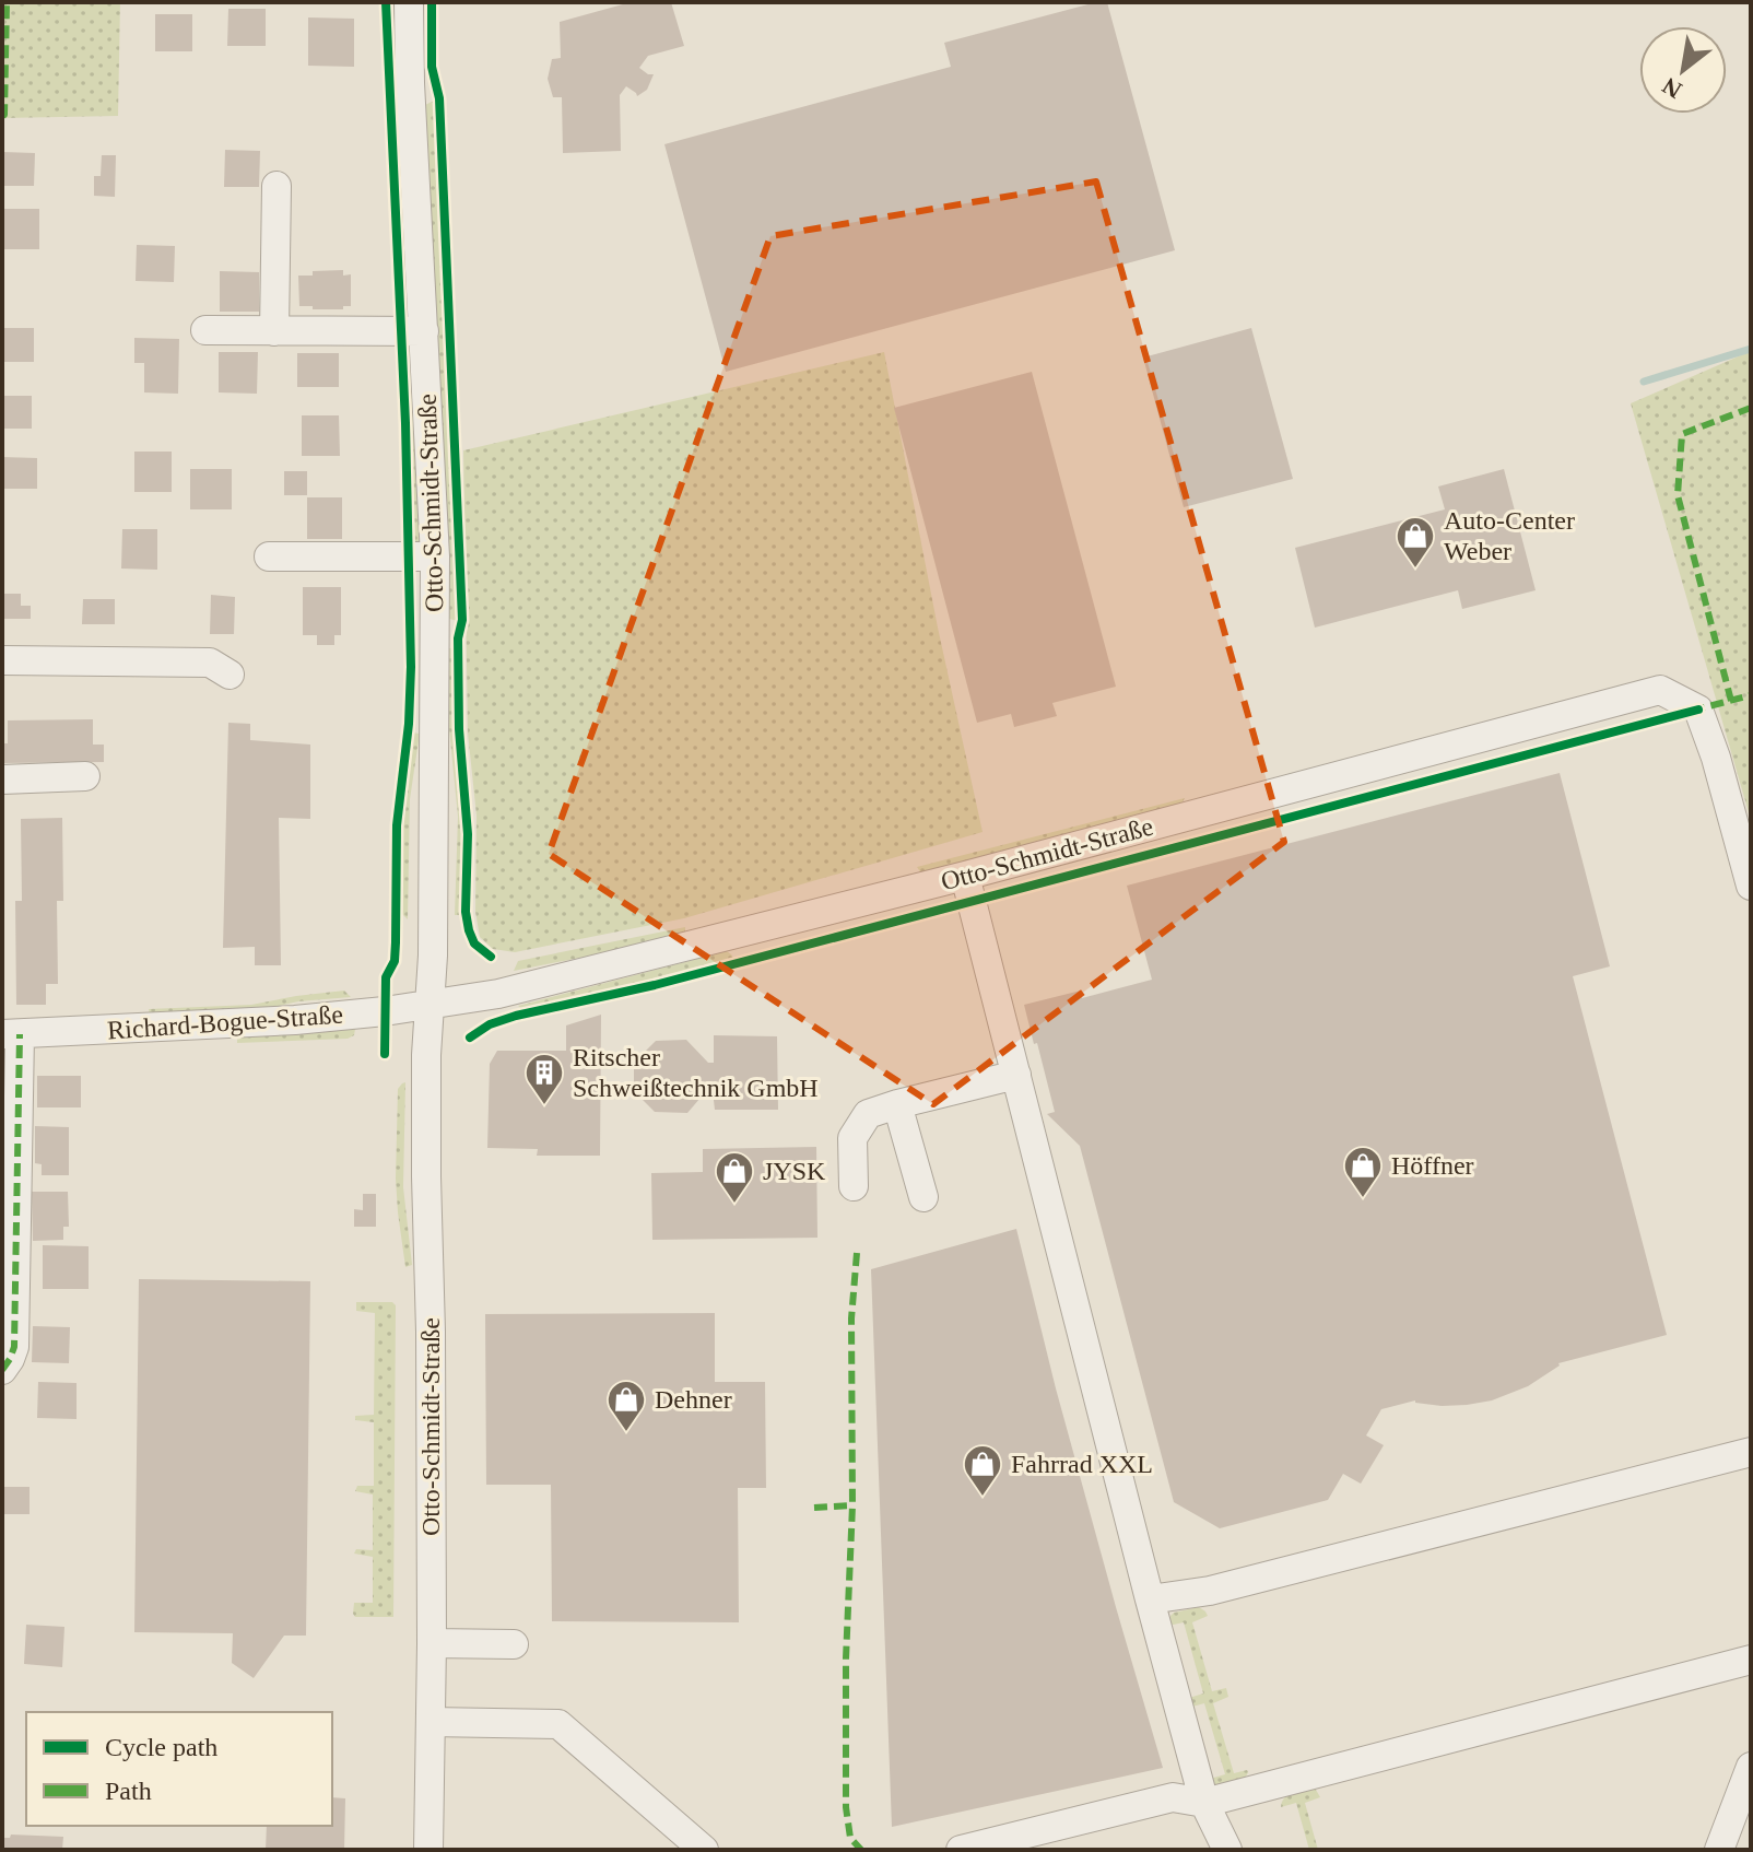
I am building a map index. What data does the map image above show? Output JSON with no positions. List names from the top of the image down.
{
  "streets": {
    "street": ["Otto-Schmidt-Straße", "Richard-Bogue-Straße"]
  },
  "crossings": [
    ["Otto-Schmidt-Straße", "Richard-Bogue-Straße"]
  ],
  "places": {
    "shop": [
      "Auto-Center Weber",
      "Höffner",
      "JYSK",
      "Dehner",
      "Fahrrad XXL"
    ],
    "building": ["Ritscher Schweißtechnik GmbH"]
  },
  "legend": ["Cycle path", "Path"],
  "north": "bottom left"
}
